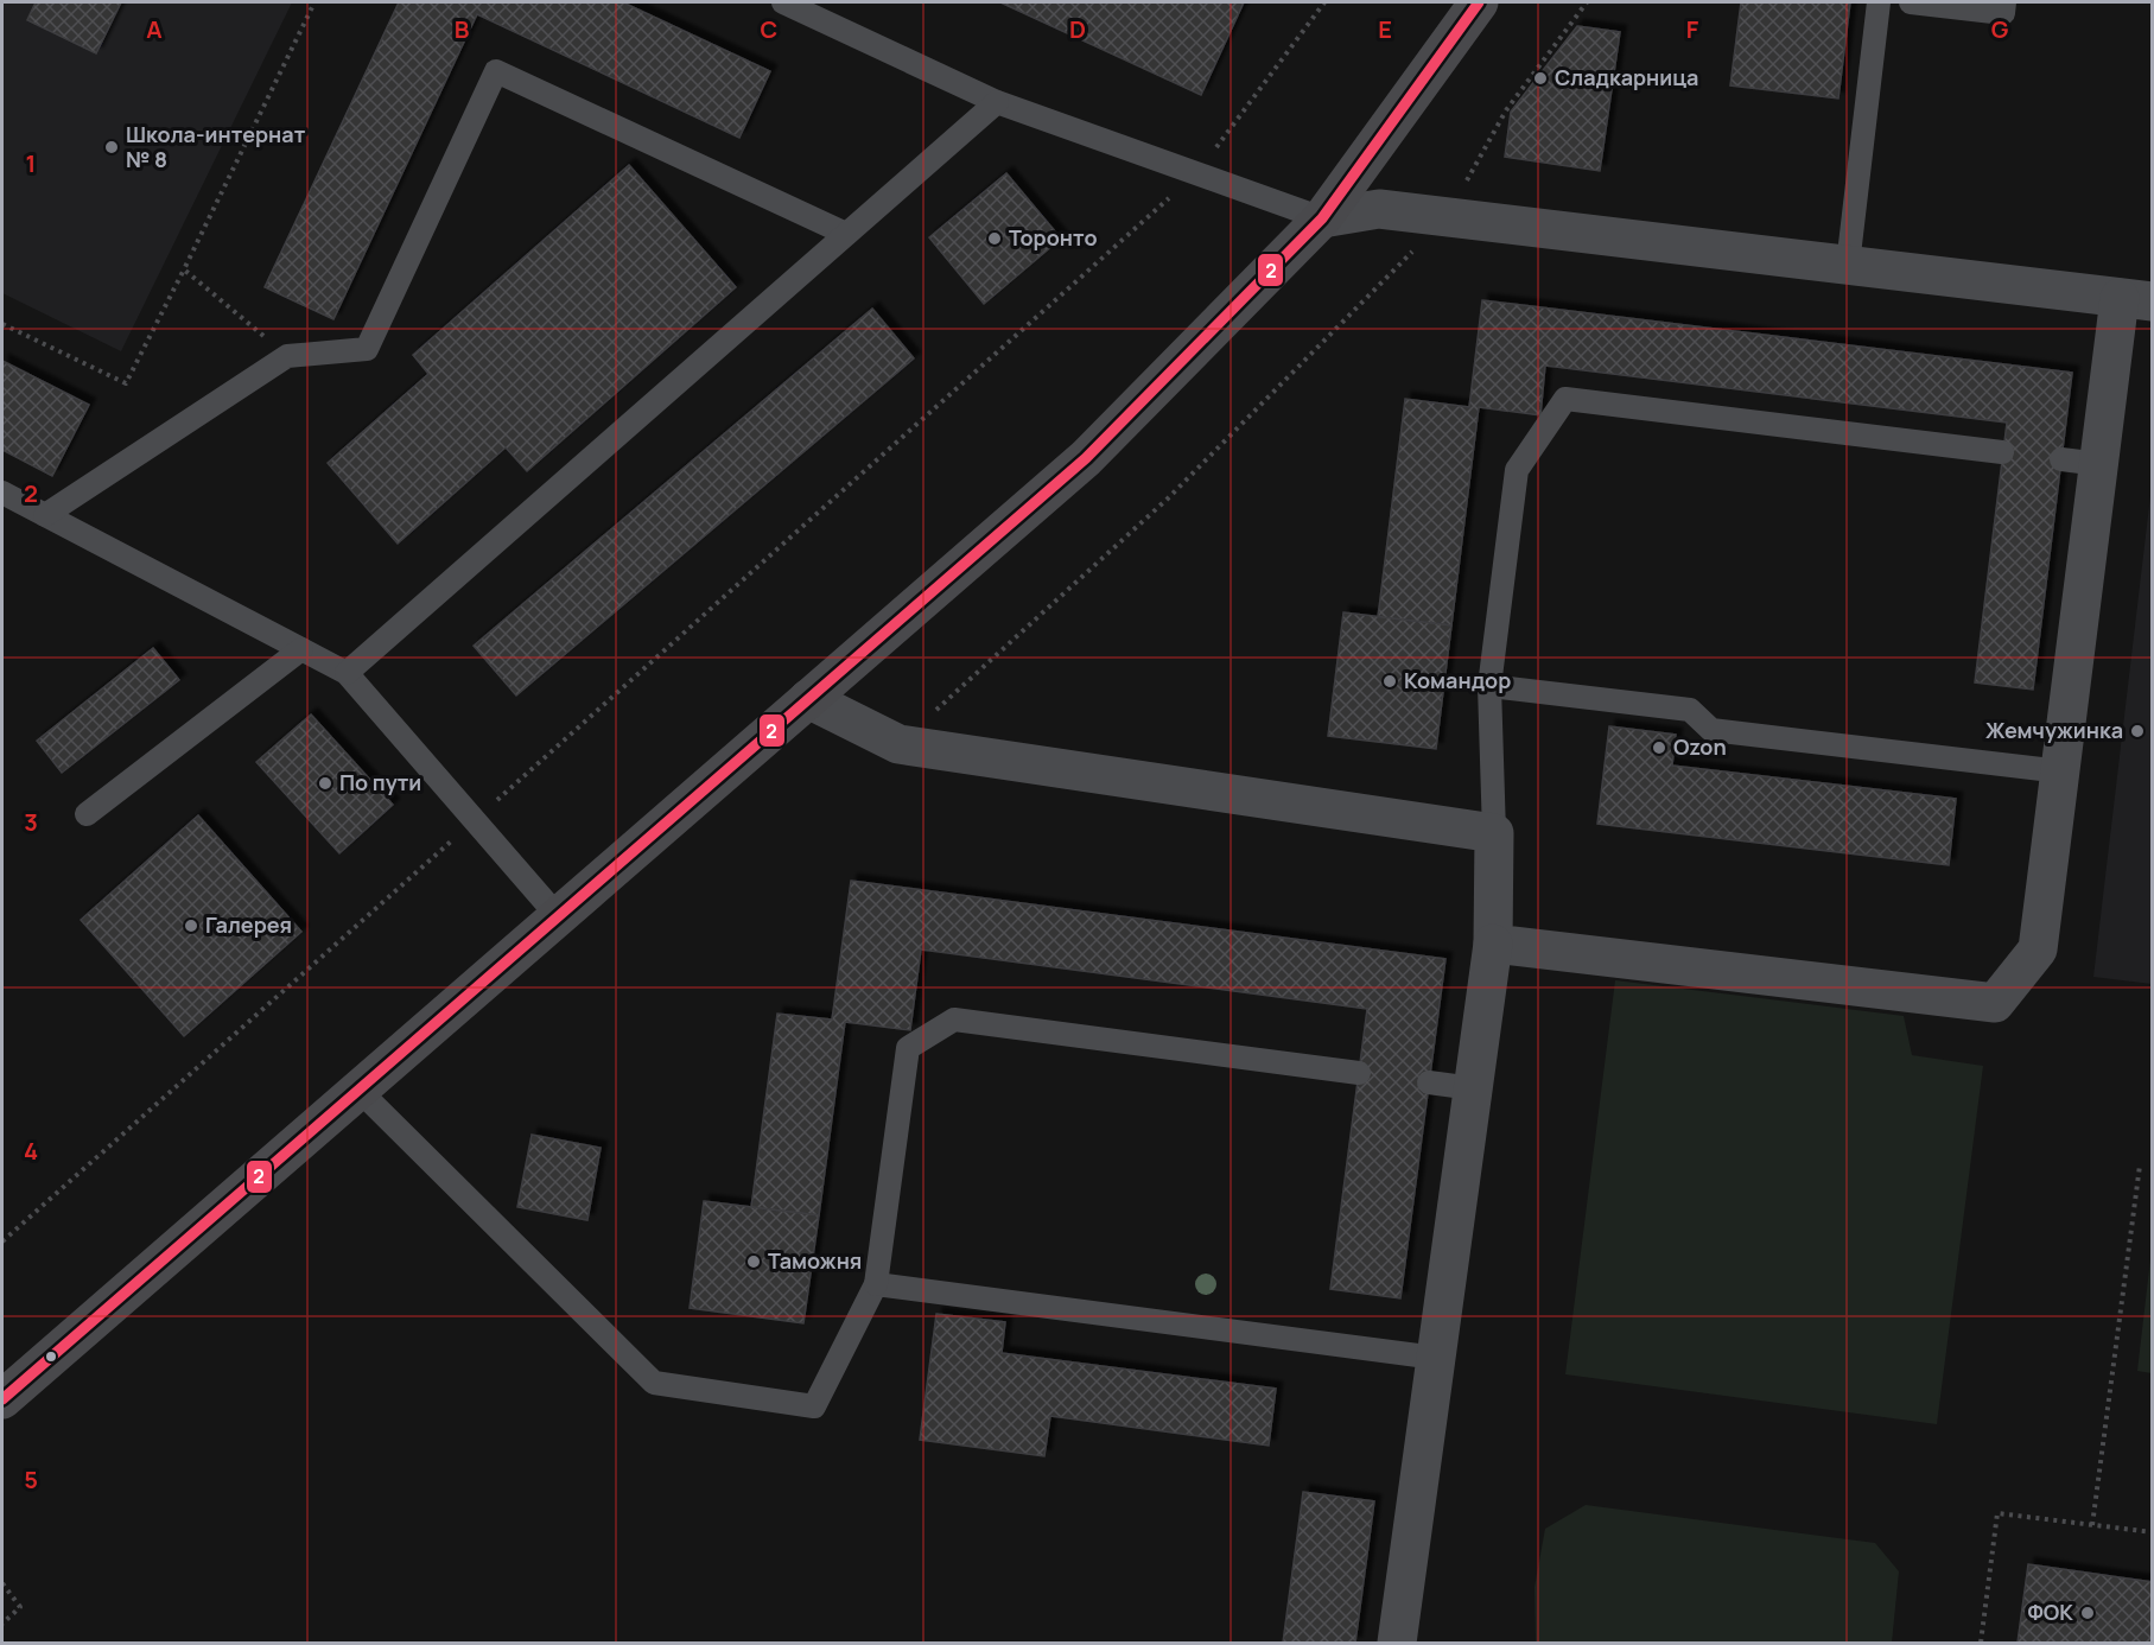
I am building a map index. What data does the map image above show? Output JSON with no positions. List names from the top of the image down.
{
  "places": [
    "Сладкарница",
    "Школа-интернат № 8",
    "Торонто",
    "Командор",
    "Жемчужинка",
    "Ozon",
    "По пути",
    "Галерея",
    "Таможня",
    "ФОК"
  ],
  "lines": ["transit line 2"],
  "grid": {
    "columns": [
      "A",
      "B",
      "C",
      "D",
      "E",
      "F",
      "G"
    ],
    "rows": [
      "1",
      "2",
      "3",
      "4",
      "5"
    ]
  }
}
